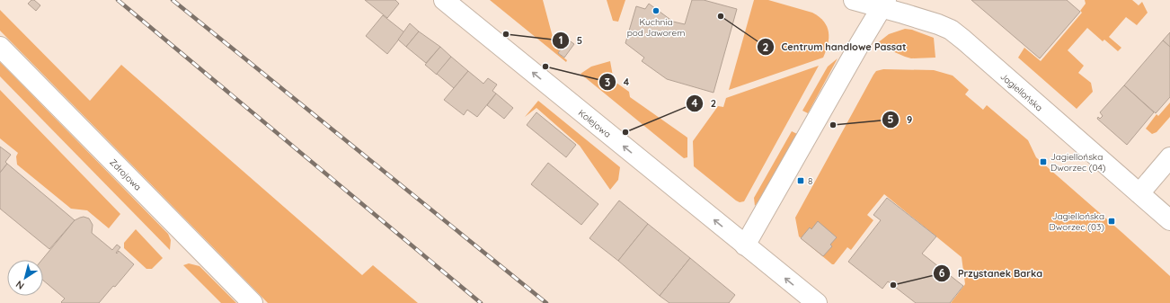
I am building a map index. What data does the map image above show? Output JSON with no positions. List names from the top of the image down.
{
  "streets": {
    "street": ["Jagiellońska", "Kolejowa", "Zdrojowa"]
  },
  "one_way": ["Kolejowa"],
  "places": {
    "other": [
      "Kuchnia pod Jaworem",
      "Centrum handlowe Passat",
      "5",
      "4",
      "9",
      "2",
      "Przystanek Barka"
    ],
    "transit": ["Jagiellońska Dworzec (04)", "8", "Jagiellońska Dworzec (03)"]
  },
  "north": "bottom left"
}
